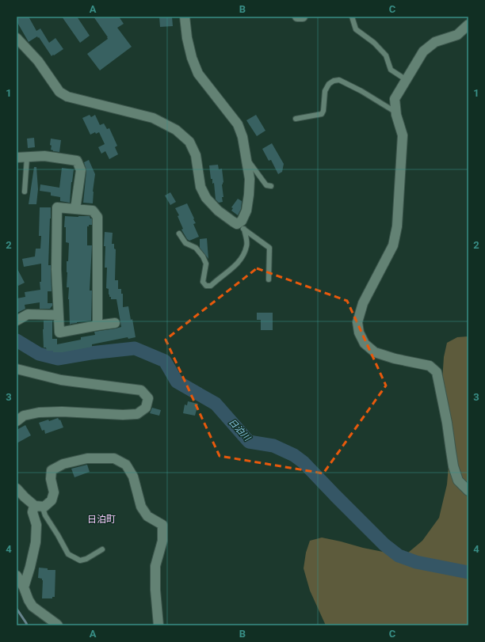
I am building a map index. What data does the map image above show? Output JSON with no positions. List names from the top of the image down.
{
  "districts": ["日泊町"],
  "water": ["日泊川"],
  "grid": {
    "columns": ["A", "B", "C"],
    "rows": [
      "1",
      "2",
      "3",
      "4"
    ]
  }
}
